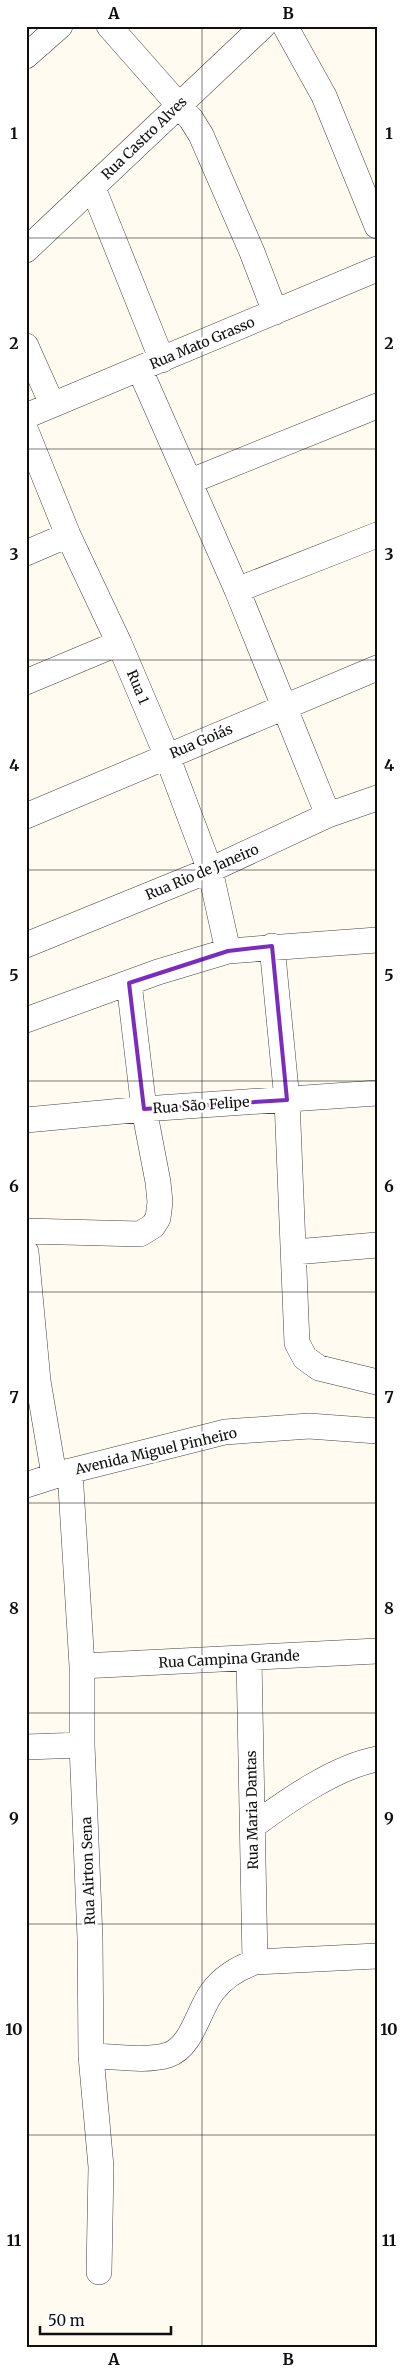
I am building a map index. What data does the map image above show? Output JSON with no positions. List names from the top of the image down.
{
  "streets": {
    "street": [
      "Rua Castro Alves",
      "Rua Mato Grasso",
      "Rua 1",
      "Rua Goiás",
      "Rua Rio de Janeiro",
      "Rua São Felipe",
      "Avenida Miguel Pinheiro",
      "Rua Campina Grande",
      "Rua Maria Dantas",
      "Rua Airton Sena"
    ]
  },
  "crossings": [
    ["Rua 1", "Rua Goiás"],
    ["Rua 1", "Rua Rio de Janeiro"],
    ["Avenida Miguel Pinheiro", "Rua Airton Sena"],
    ["Rua Campina Grande", "Rua Maria Dantas"],
    ["Rua Campina Grande", "Rua Airton Sena"]
  ],
  "scale_bar": "50 m",
  "grid": {
    "columns": ["A", "B"],
    "rows": [
      "1",
      "2",
      "3",
      "4",
      "5",
      "6",
      "7",
      "8",
      "9",
      "10",
      "11"
    ]
  }
}
